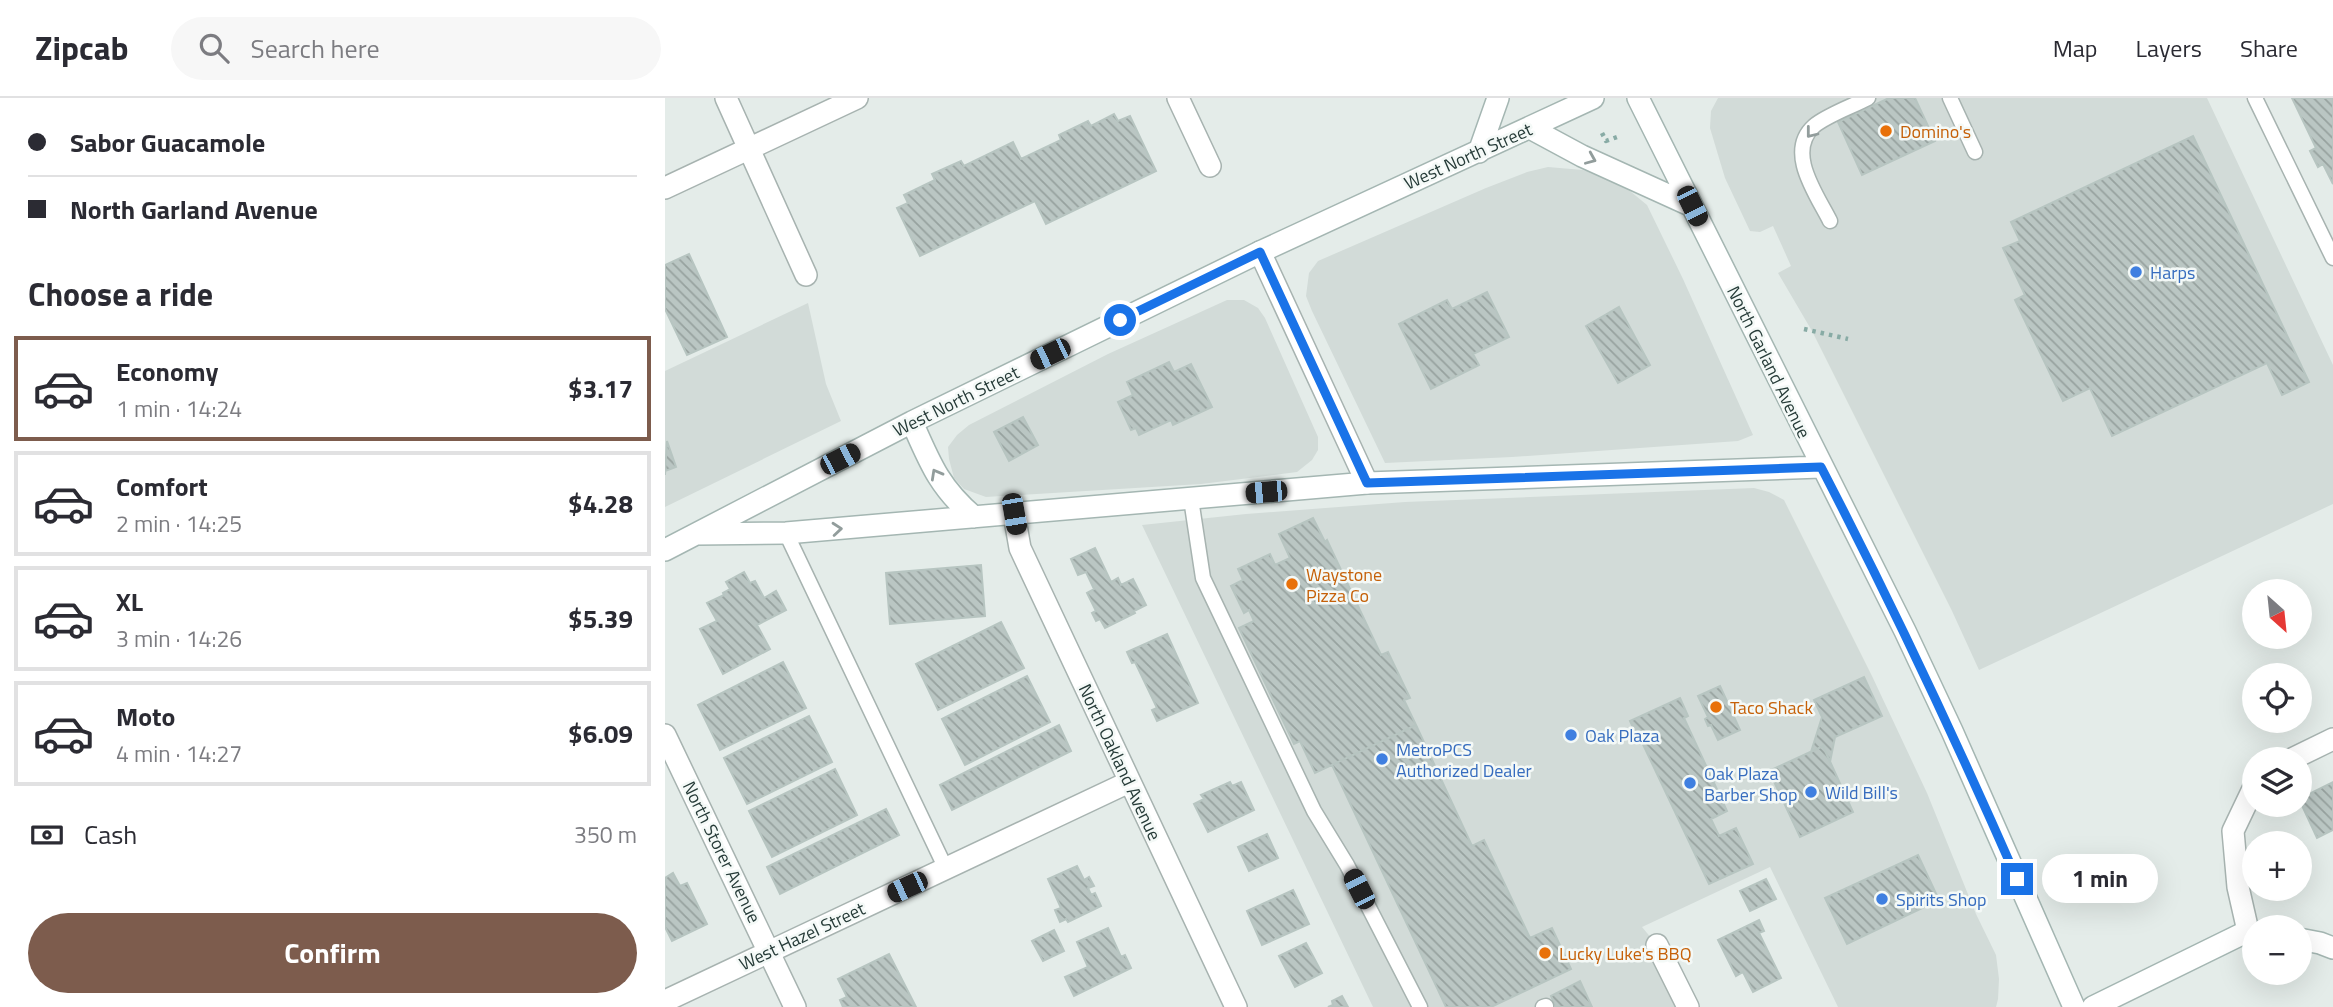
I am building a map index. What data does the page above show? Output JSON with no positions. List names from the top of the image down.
{
  "streets": {
    "street": [
      "West North Street",
      "North Garland Avenue",
      "North Oakland Avenue",
      "North Storer Avenue",
      "West Hazel Street"
    ]
  },
  "crossings": [
    ["North Oakland Avenue", "West Hazel Street"],
    ["North Storer Avenue", "West Hazel Street"]
  ],
  "places": [
    "Domino's",
    "Harps",
    "Waystone Pizza Co",
    "Taco Shack",
    "Oak Plaza",
    "MetroPCS Authorized Dealer",
    "Oak Plaza Barber Shop",
    "Wild Bill's",
    "Spirits Shop",
    "Lucky Luke's BBQ"
  ],
  "north": "bottom right",
  "page": {
    "header": "Zipcab",
    "search": "Search here",
    "nav": ["Map", "Layers", "Share"],
    "banner": ["Sabor Guacamole", "North Garland Avenue"],
    "heading": "Choose a ride",
    "list": [
      {
        "name": "Economy",
        "note": "1 min · 14:24",
        "value": "$3.17"
      },
      {
        "name": "Comfort",
        "note": "2 min · 14:25",
        "value": "$4.28"
      },
      {
        "name": "XL",
        "note": "3 min · 14:26",
        "value": "$5.39"
      },
      {
        "name": "Moto",
        "note": "4 min · 14:27",
        "value": "$6.09"
      }
    ],
    "map_buttons": ["+", "−"],
    "pay": ["Cash", "350 m"],
    "bubble": "1 min",
    "buttons": "Confirm"
  }
}
